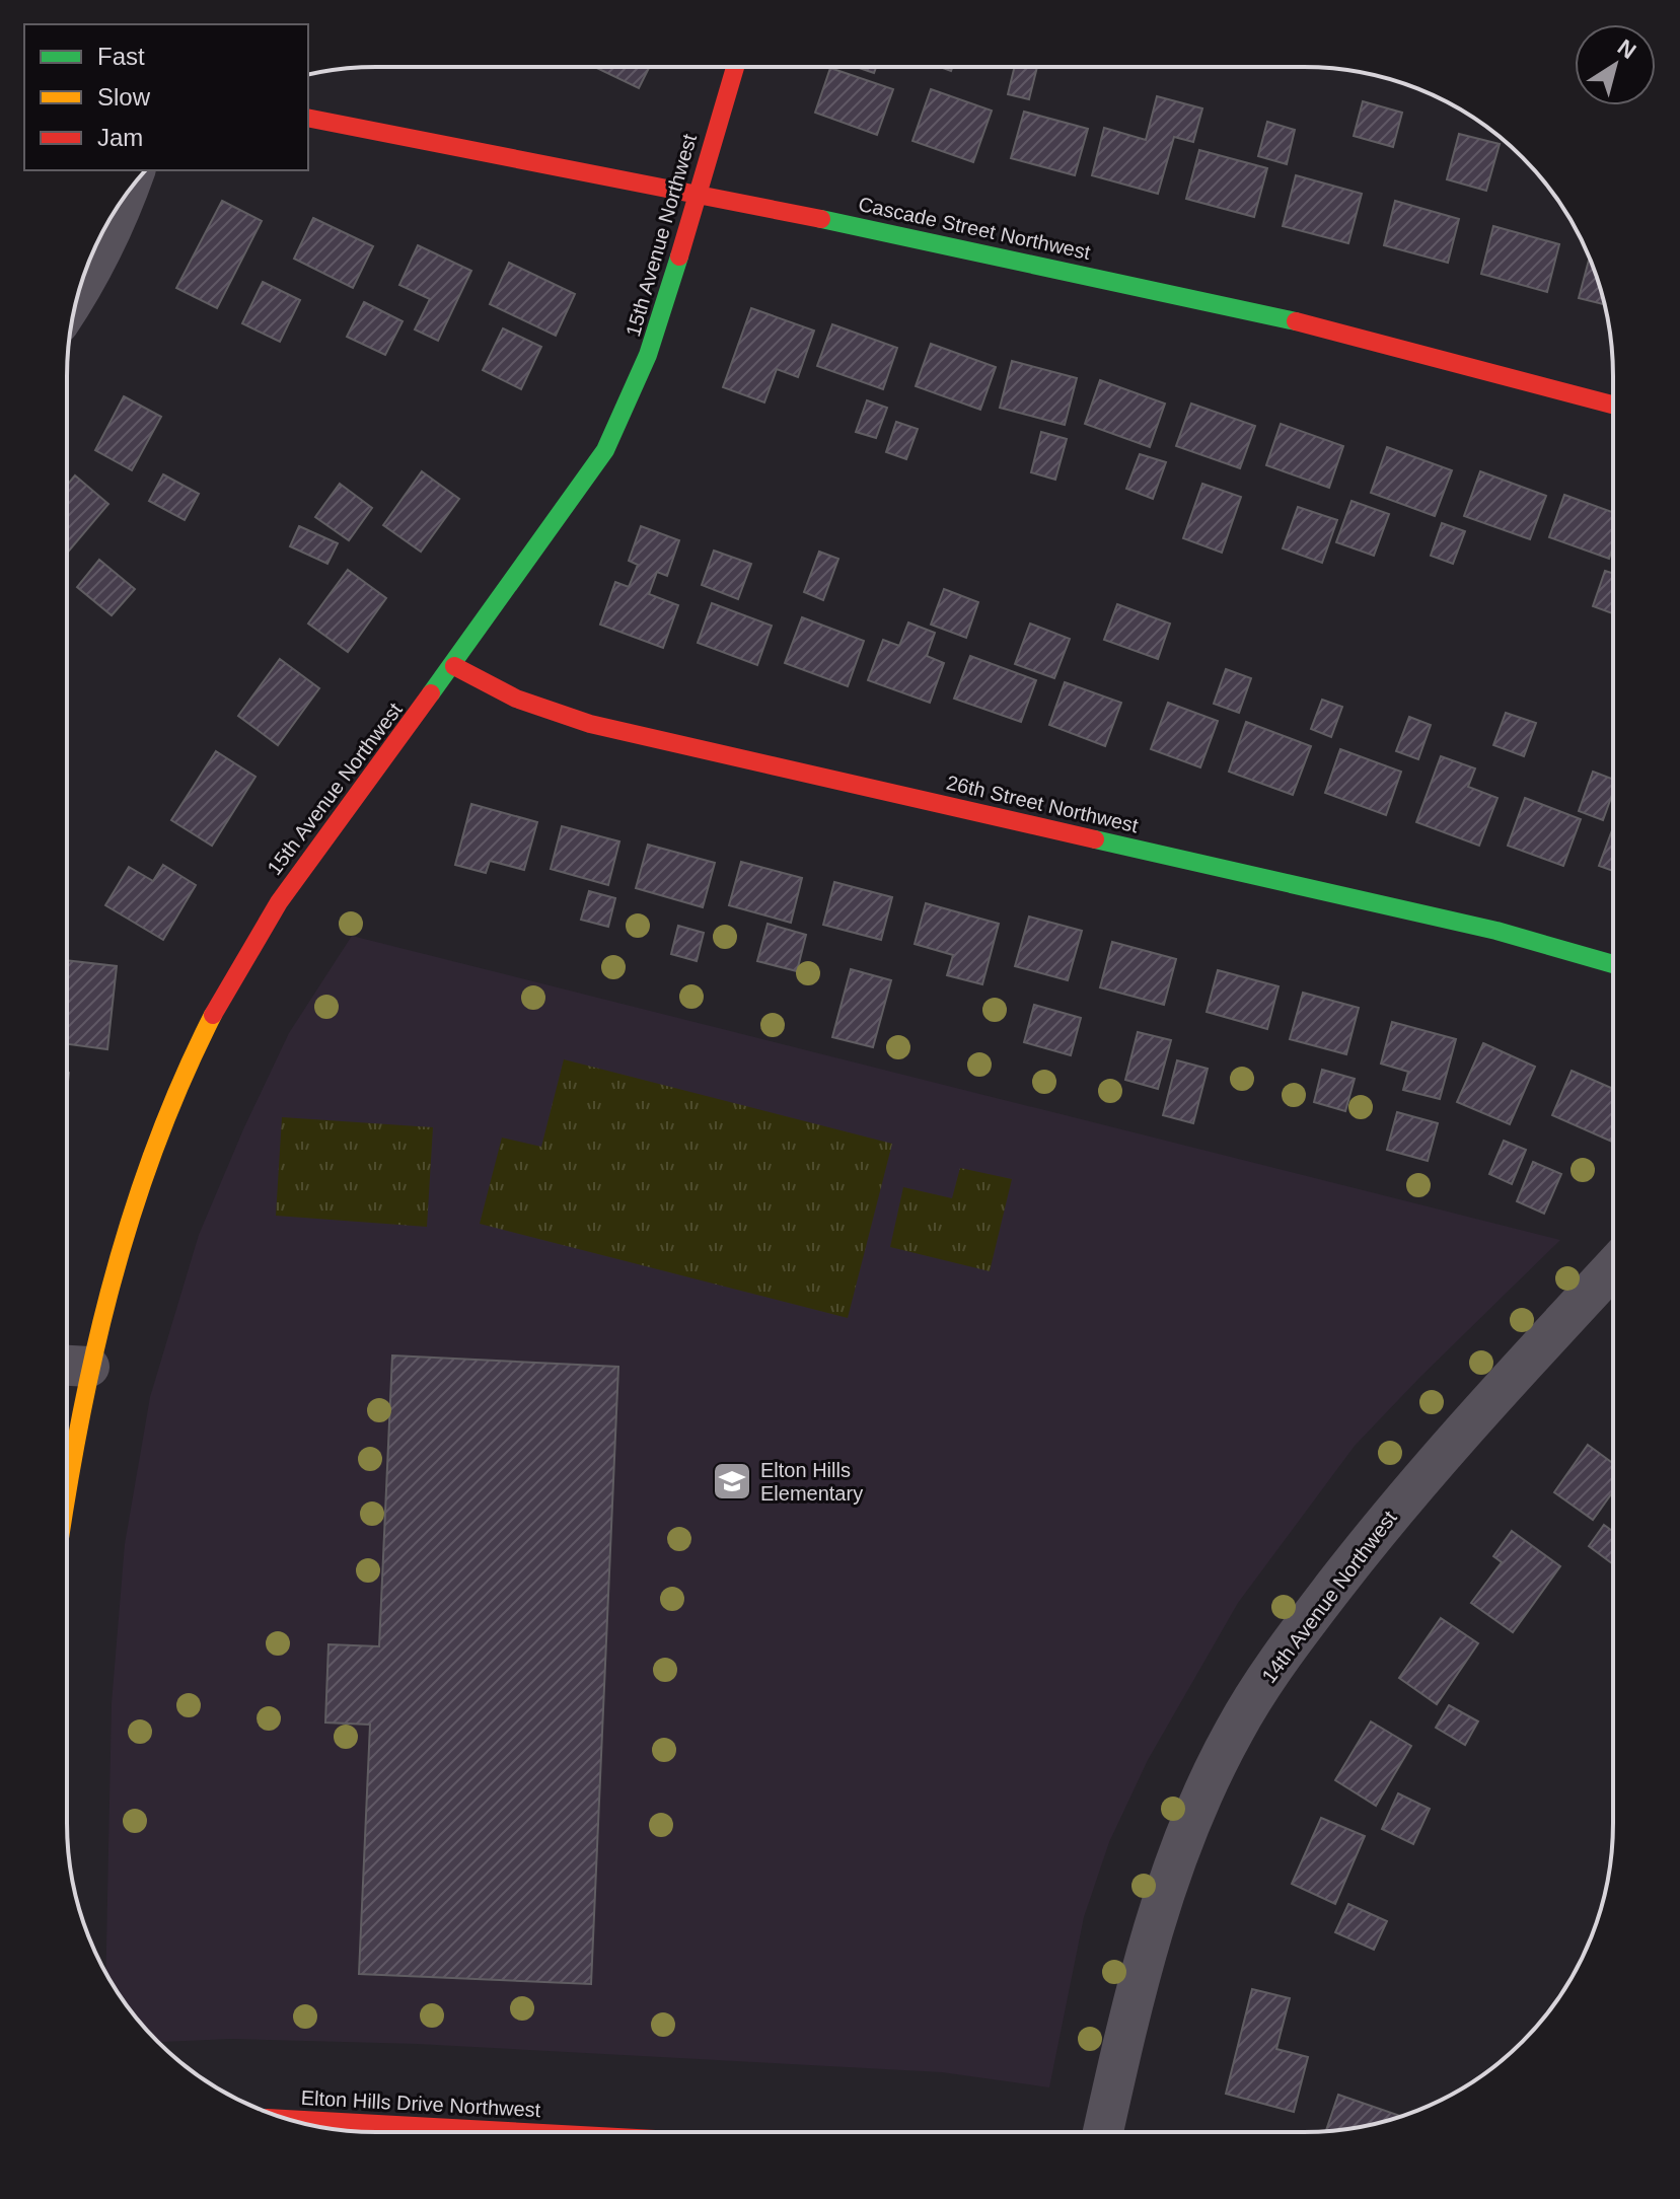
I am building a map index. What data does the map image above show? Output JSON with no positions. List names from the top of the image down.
{
  "streets": {
    "street": [
      "Cascade Street Northwest",
      "15th Avenue Northwest",
      "26th Street Northwest",
      "14th Avenue Northwest",
      "Elton Hills Drive Northwest"
    ]
  },
  "crossings": [
    ["Cascade Street Northwest", "15th Avenue Northwest"],
    ["15th Avenue Northwest", "26th Street Northwest"]
  ],
  "places": {
    "school or university": ["Elton Hills Elementary"]
  },
  "legend": ["Fast", "Slow", "Jam"],
  "north": "top right"
}
